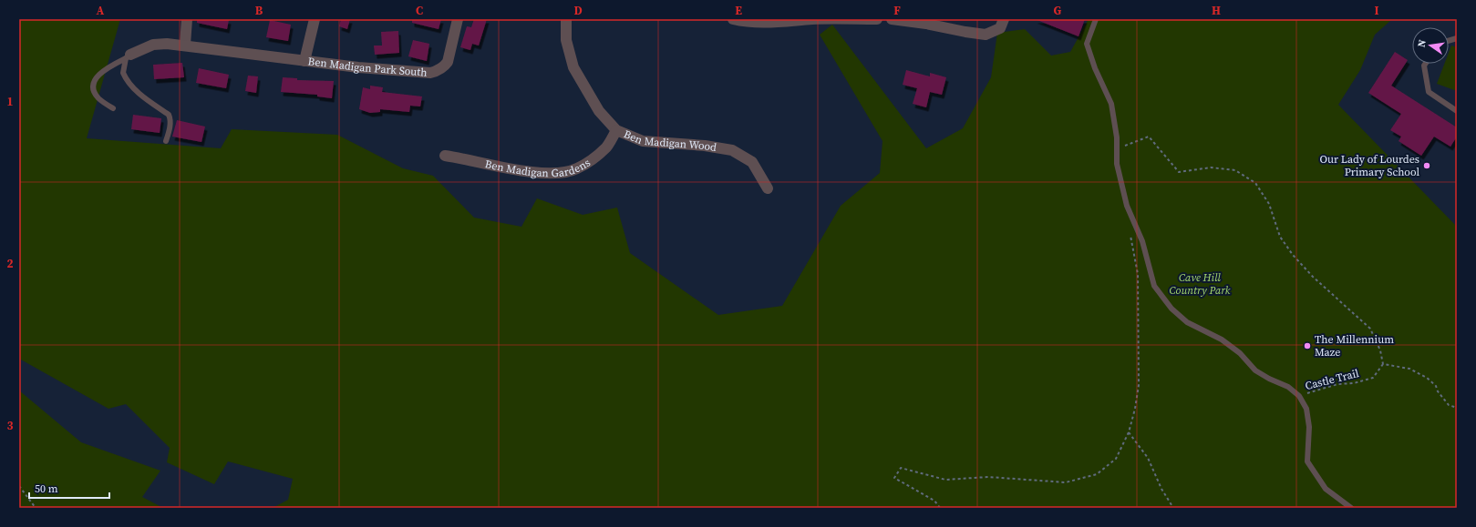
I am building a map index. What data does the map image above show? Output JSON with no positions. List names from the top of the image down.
{
  "streets": {
    "street": ["Ben Madigan Park South", "Ben Madigan Wood", "Ben Madigan Gardens"],
    "path": ["Castle Trail"]
  },
  "crossings": [
    ["Ben Madigan Wood", "Ben Madigan Gardens"]
  ],
  "parks": ["Cave Hill Country Park"],
  "places": ["Our Lady of Lourdes Primary School", "The Millennium Maze"],
  "scale_bar": "50 m",
  "north": "left",
  "grid": {
    "columns": [
      "A",
      "B",
      "C",
      "D",
      "E",
      "F",
      "G",
      "H",
      "I"
    ],
    "rows": ["1", "2", "3"]
  }
}
